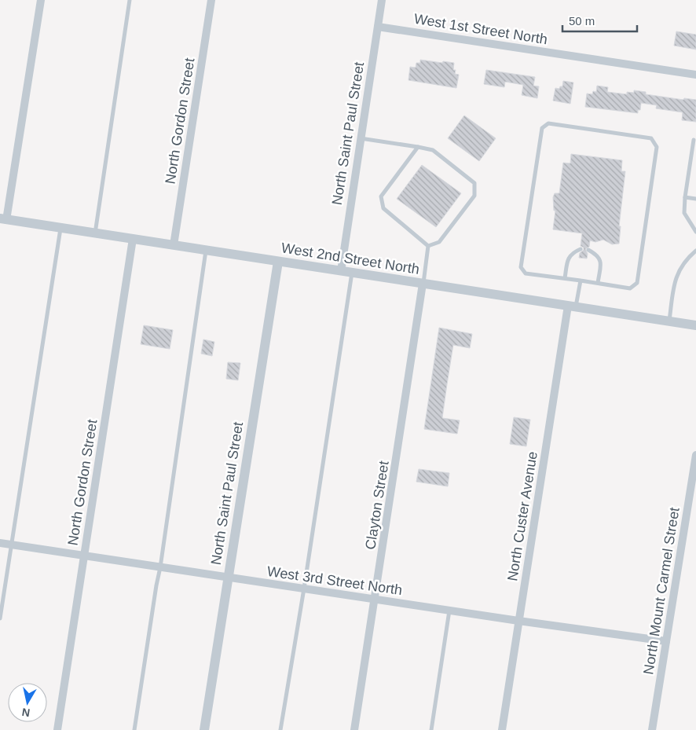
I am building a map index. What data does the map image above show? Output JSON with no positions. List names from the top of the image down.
{
  "streets": {
    "street": [
      "West 1st Street North",
      "North Gordon Street",
      "North Saint Paul Street",
      "West 2nd Street North",
      "Clayton Street",
      "North Custer Avenue",
      "West 3rd Street North",
      "North Mount Carmel Street"
    ]
  },
  "crossings": [
    ["West 1st Street North", "North Saint Paul Street"],
    ["North Gordon Street", "West 2nd Street North"],
    ["North Gordon Street", "West 3rd Street North"],
    ["North Saint Paul Street", "West 2nd Street North"],
    ["North Saint Paul Street", "West 3rd Street North"],
    ["West 2nd Street North", "Clayton Street"],
    ["West 2nd Street North", "North Custer Avenue"],
    ["Clayton Street", "West 3rd Street North"],
    ["North Custer Avenue", "West 3rd Street North"],
    ["West 3rd Street North", "North Mount Carmel Street"]
  ],
  "scale_bar": "50 m",
  "north": "bottom"
}
